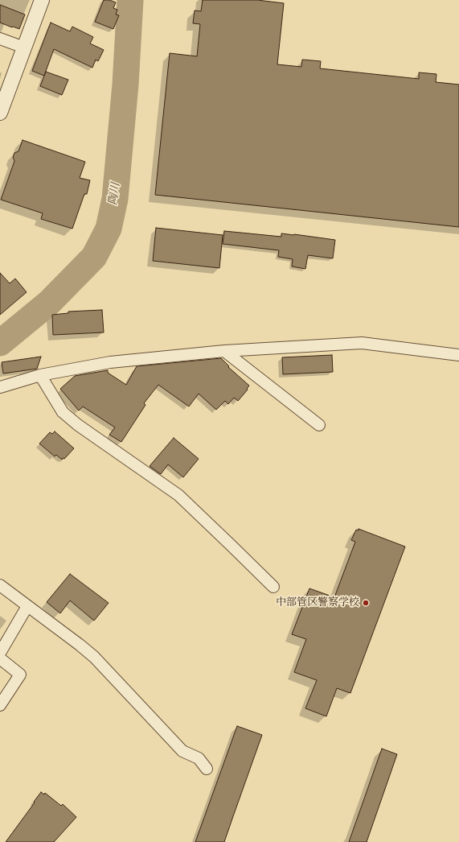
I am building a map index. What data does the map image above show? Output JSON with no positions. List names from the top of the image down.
{
  "water": ["陶川"],
  "places": ["中部管区警察学校"]
}
